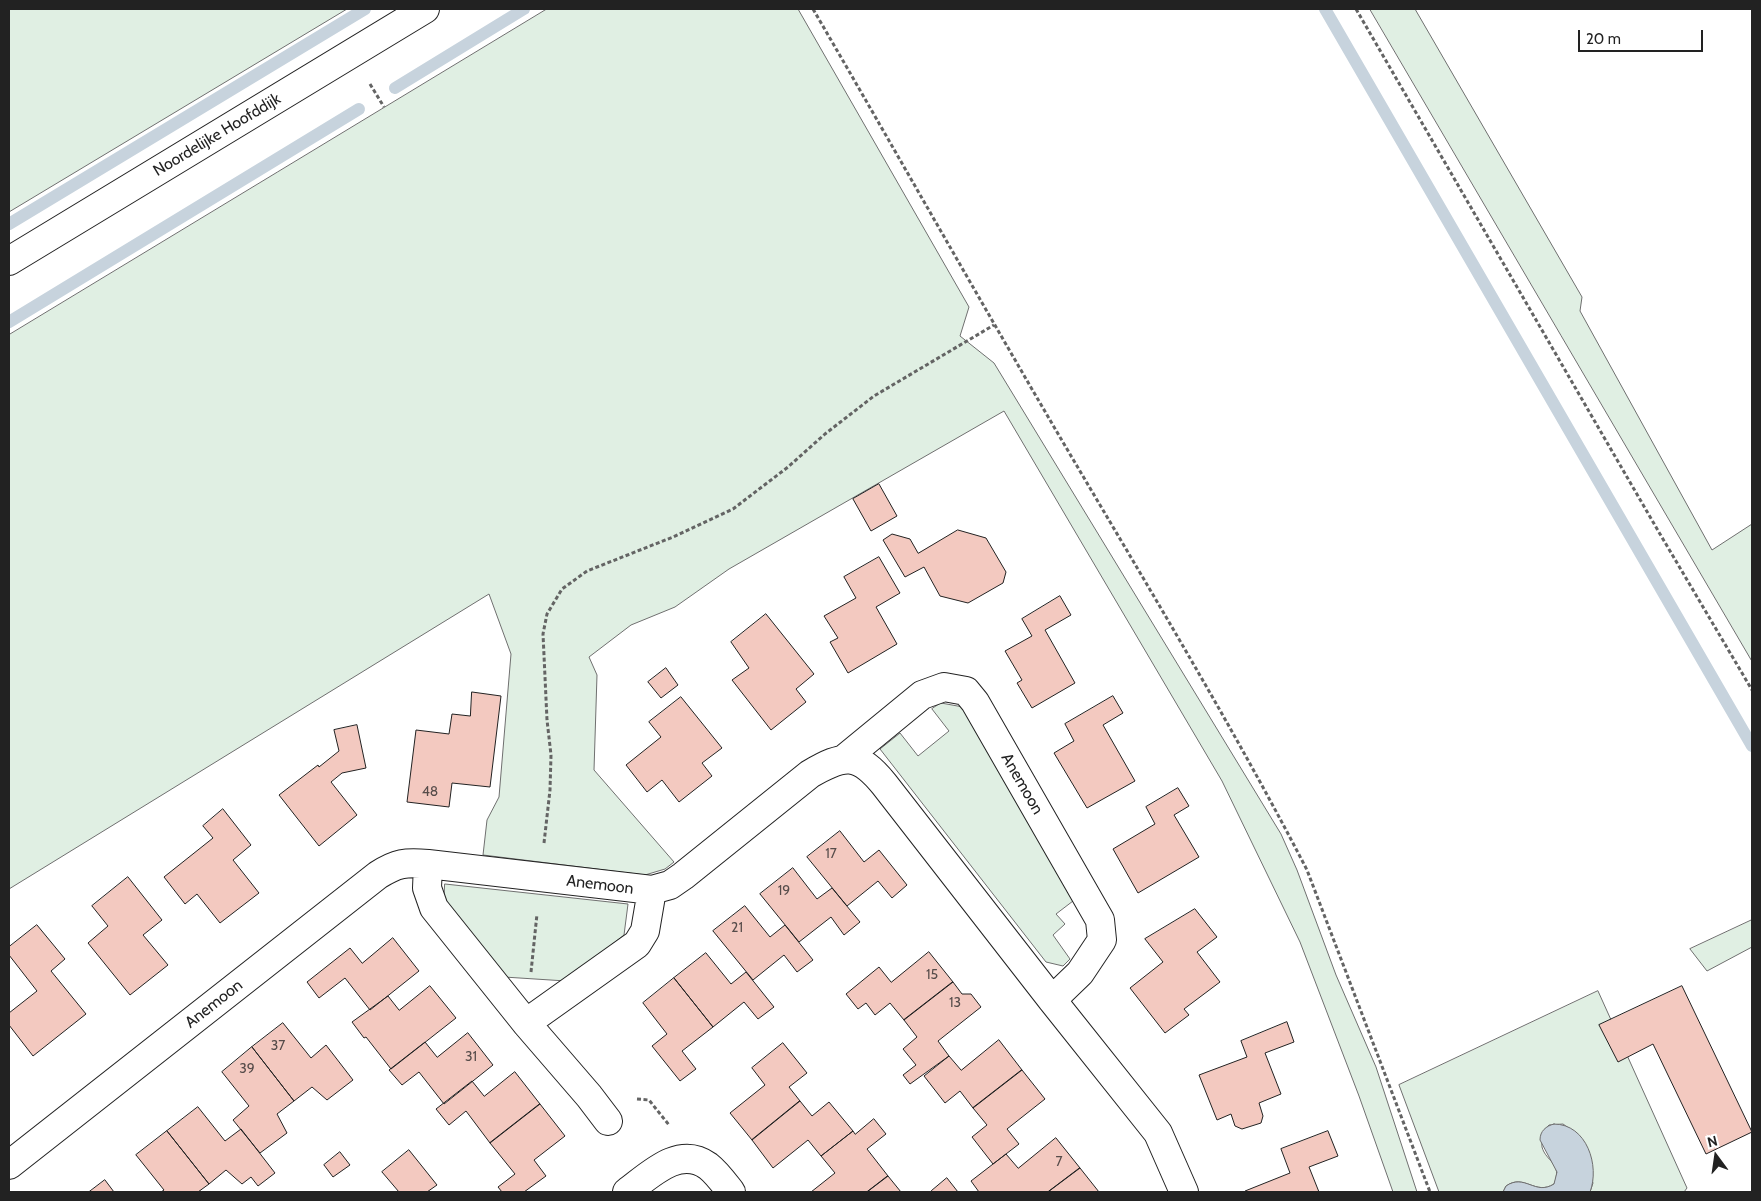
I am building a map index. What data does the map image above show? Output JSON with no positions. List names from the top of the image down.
{
  "streets": {
    "street": ["Noordelijke Hoofddijk", "Anemoon"]
  },
  "house_numbers": [
    "48",
    "17",
    "19",
    "21",
    "15",
    "13",
    "37",
    "31",
    "39",
    "7"
  ],
  "scale_bar": "20 m",
  "north": "top"
}
